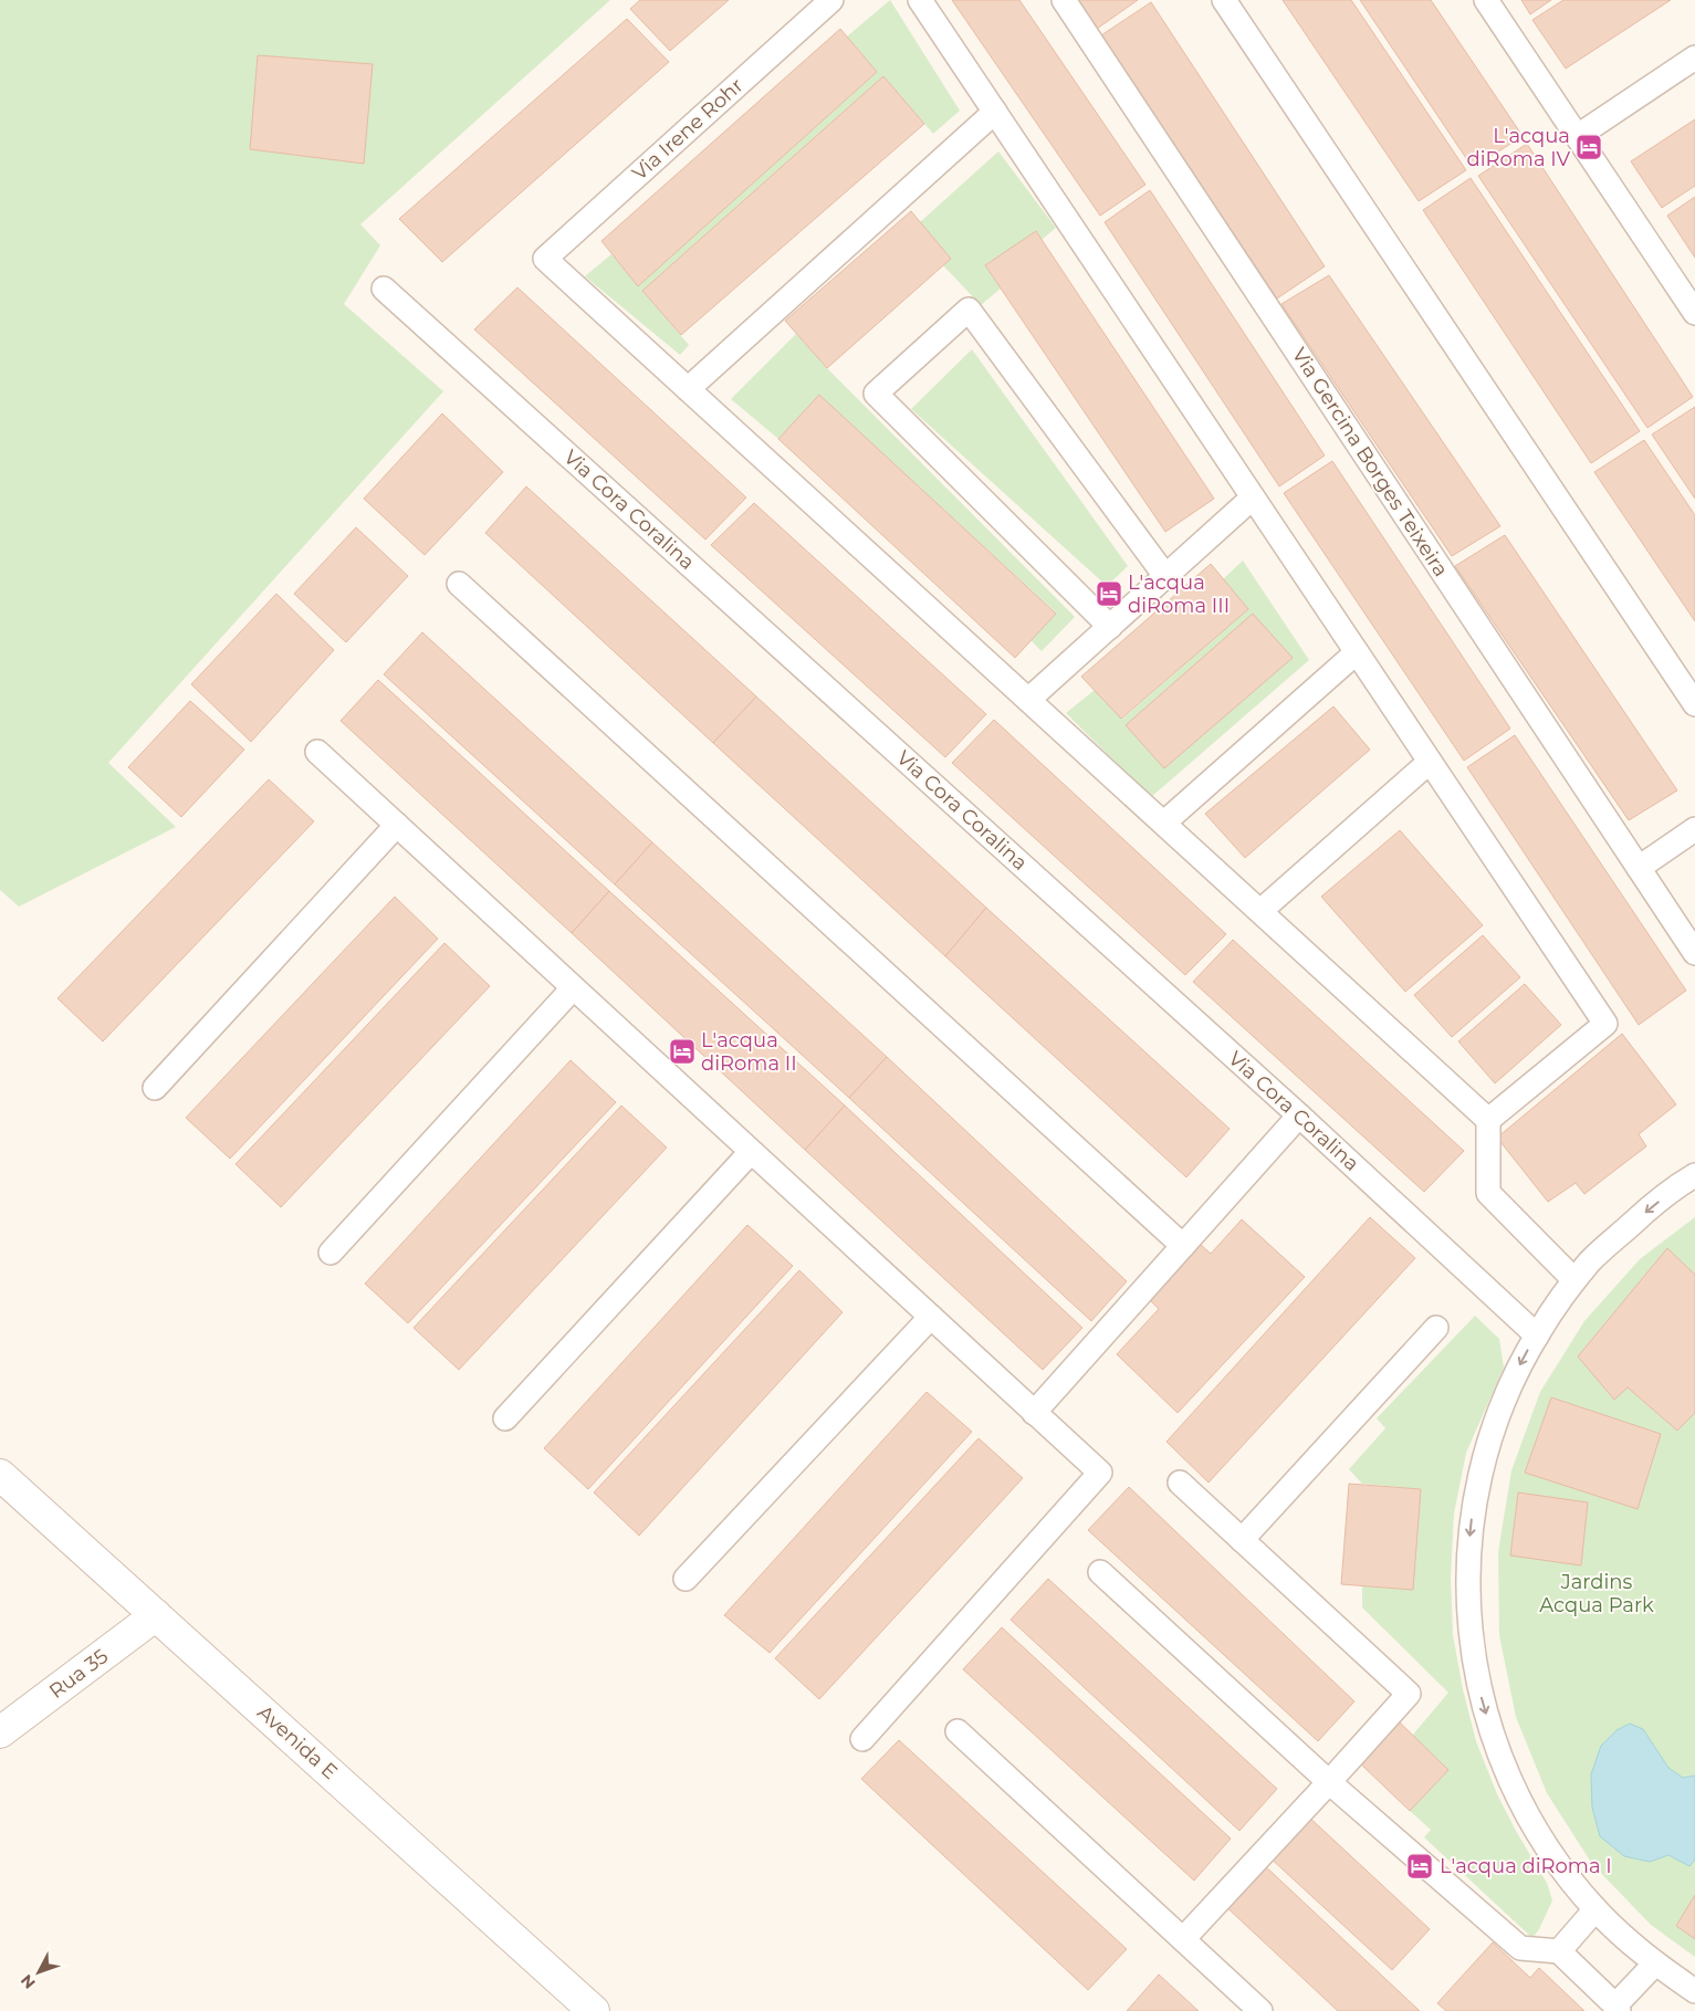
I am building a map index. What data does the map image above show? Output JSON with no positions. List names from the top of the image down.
{
  "streets": {
    "street": ["Rua 35", "Avenida E"],
    "lane": ["Via Irene Rohr", "Via Gercina Borges Teixeira", "Via Cora Coralina"]
  },
  "crossings": [
    ["Rua 35", "Avenida E"]
  ],
  "parks": ["Jardins Acqua Park"],
  "places": {
    "hotel": [
      "L'acqua diRoma IV",
      "L'acqua diRoma III",
      "L'acqua diRoma II",
      "L'acqua diRoma I"
    ]
  },
  "north": "bottom left"
}
